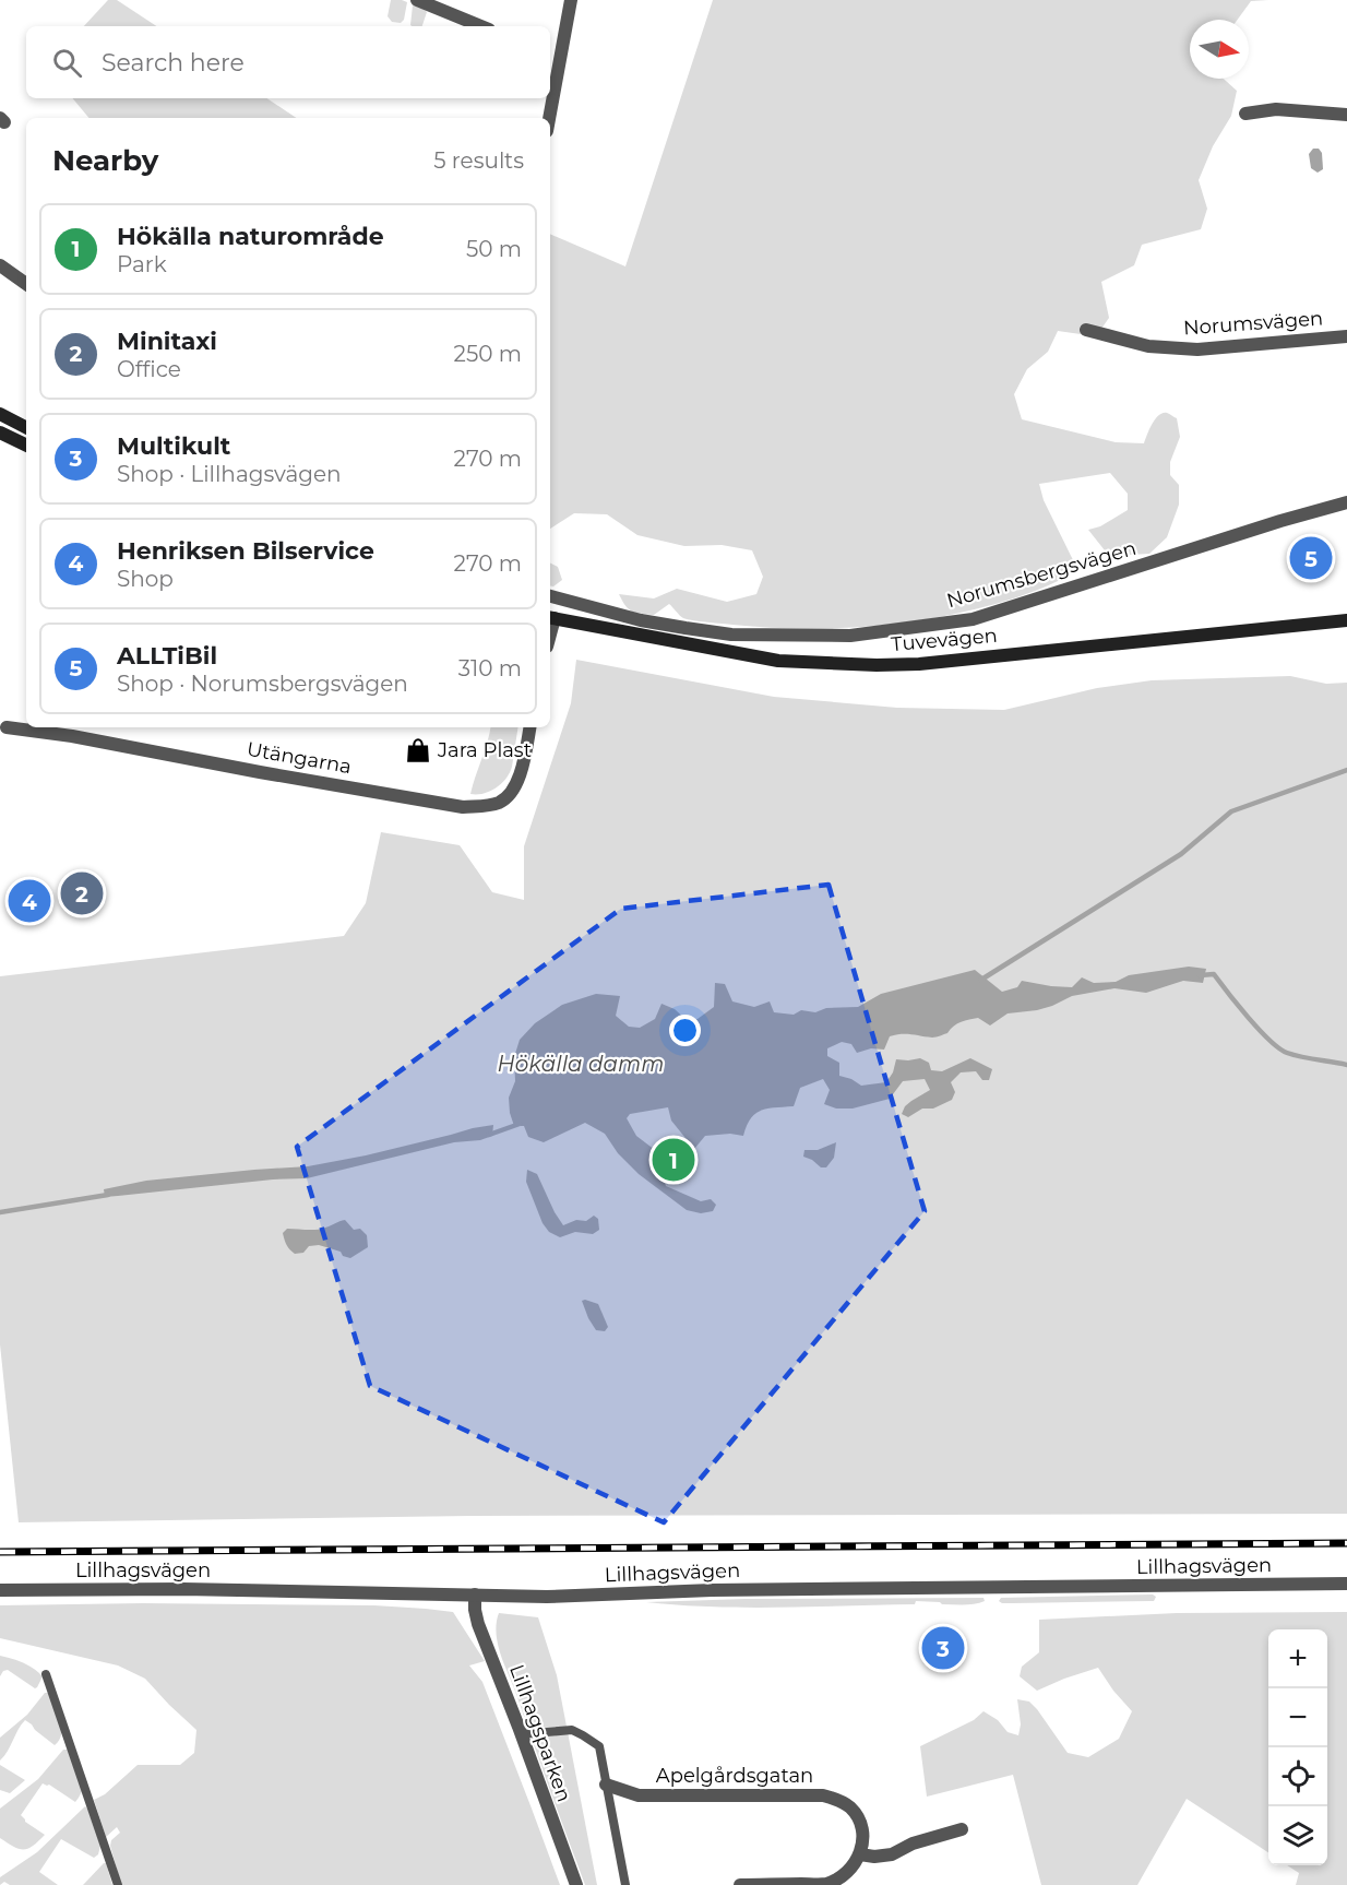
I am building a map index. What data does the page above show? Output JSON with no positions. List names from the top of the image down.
{
  "streets": {
    "main road": ["Tuvevägen"],
    "street": [
      "Norumsvägen",
      "Norumsbergsvägen",
      "Utängarna",
      "Lillhagsvägen",
      "Lillhagsparken",
      "Apelgårdsgatan"
    ]
  },
  "crossings": [
    ["Lillhagsvägen", "Lillhagsparken"]
  ],
  "water": ["Hökälla damm"],
  "places": {
    "shop": ["Jara Plast"]
  },
  "north": "right",
  "page": {
    "search": "Search here",
    "heading": ["Nearby", "5 results"],
    "list": [
      {
        "mark": "1",
        "name": "Hökälla naturområde",
        "note": "Park",
        "value": "50 m"
      },
      {
        "mark": "2",
        "name": "Minitaxi",
        "note": "Office",
        "value": "250 m"
      },
      {
        "mark": "3",
        "name": "Multikult",
        "note": "Shop · Lillhagsvägen",
        "value": "270 m"
      },
      {
        "mark": "4",
        "name": "Henriksen Bilservice",
        "note": "Shop",
        "value": "270 m"
      },
      {
        "mark": "5",
        "name": "ALLTiBil",
        "note": "Shop · Norumsbergsvägen",
        "value": "310 m"
      }
    ],
    "pins": [
      "5",
      "2",
      "4",
      "1",
      "3"
    ],
    "map_buttons": ["+", "−"]
  }
}
